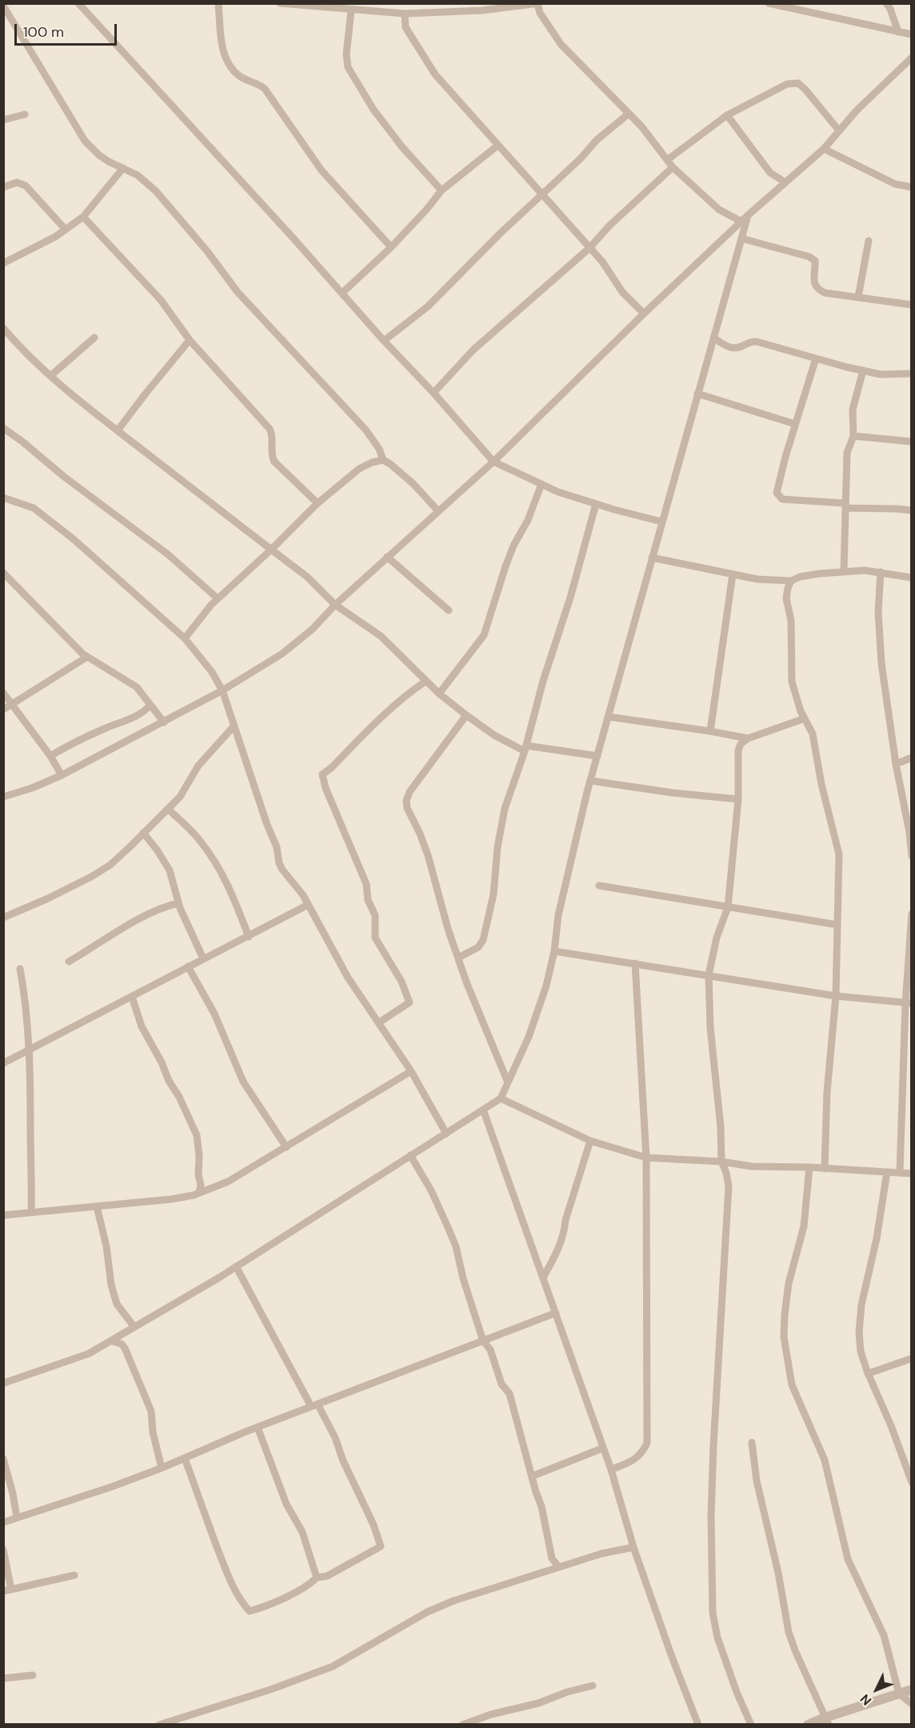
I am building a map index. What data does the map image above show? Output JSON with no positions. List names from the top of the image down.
{
  "scale_bar": "100 m",
  "north": "bottom left"
}
